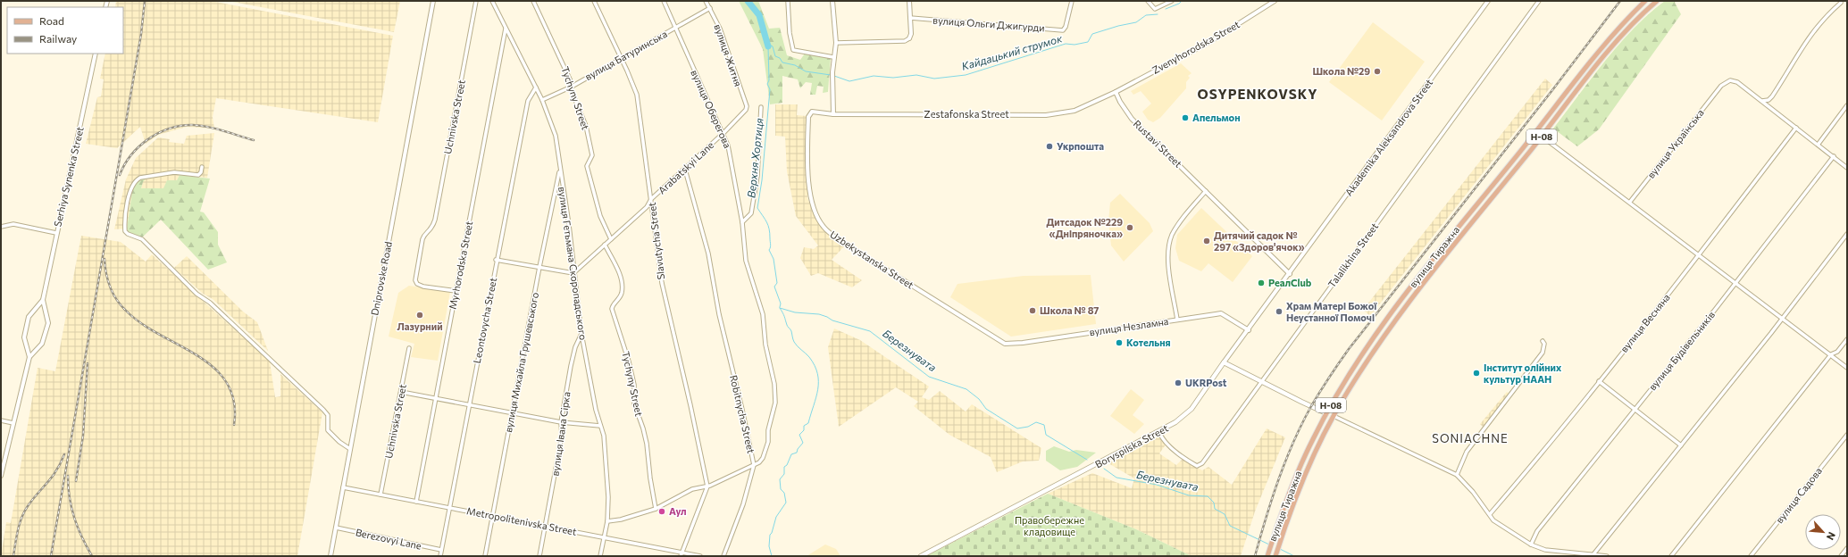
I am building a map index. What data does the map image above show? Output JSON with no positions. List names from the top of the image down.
{
  "streets": {
    "main road": ["Н-08", "вулиця Тиражна", "Boryspilska Street"],
    "street": [
      "вулиця Ольги Джигурди",
      "Zvenyhorodska Street",
      "вулиця Батуринська",
      "вулиця Житня",
      "Tychyny Street",
      "вулиця Оберегова",
      "Zestafonska Street",
      "Uchnivska Street",
      "Akademika Aleksandrova Street",
      "Rustavi Street",
      "вулиця Українська",
      "Arabatskyi Lane",
      "Serhiya Synenka Street",
      "Slavutycha Street",
      "Talalikhina Street",
      "Uzbekystanska Street",
      "вулиця Гетьмана Скоропадського",
      "Myrhorodska Street",
      "Dniprovske Road",
      "Leontovycha Street",
      "вулиця Весняна",
      "вулиця Незламна",
      "вулиця Будівельників",
      "вулиця Михайла Грушевського",
      "Robitnycha Street",
      "вулиця Івана Сірка",
      "вулиця Садова",
      "Metropolitenivska Street",
      "Berezovyi Lane"
    ]
  },
  "crossings": [
    ["Zvenyhorodska Street", "Zestafonska Street"],
    ["Zvenyhorodska Street", "Rustavi Street"],
    ["вулиця Батуринська", "вулиця Житня"],
    ["вулиця Батуринська", "Tychyny Street"],
    ["вулиця Батуринська", "вулиця Оберегова"],
    ["вулиця Батуринська", "Slavutycha Street"],
    ["вулиця Батуринська", "вулиця Гетьмана Скоропадського"],
    ["вулиця Житня", "Arabatskyi Lane"],
    ["Tychyny Street", "Arabatskyi Lane"],
    ["вулиця Оберегова", "Arabatskyi Lane"],
    ["вулиця Оберегова", "Robitnycha Street"],
    ["Zestafonska Street", "Rustavi Street"],
    ["Zestafonska Street", "Uzbekystanska Street"],
    ["Uchnivska Street", "Myrhorodska Street"],
    ["Uchnivska Street", "Metropolitenivska Street"],
    ["Akademika Aleksandrova Street", "Rustavi Street"],
    ["Akademika Aleksandrova Street", "Boryspilska Street"],
    ["Rustavi Street", "Boryspilska Street"],
    ["Arabatskyi Lane", "Slavutycha Street"],
    ["Arabatskyi Lane", "вулиця Гетьмана Скоропадського"],
    ["Arabatskyi Lane", "Robitnycha Street"],
    ["Talalikhina Street", "Boryspilska Street"],
    ["Uzbekystanska Street", "вулиця Незламна"],
    ["вулиця Гетьмана Скоропадського", "Myrhorodska Street"],
    ["вулиця Гетьмана Скоропадського", "Leontovycha Street"],
    ["вулиця Гетьмана Скоропадського", "вулиця Михайла Грушевського"],
    ["вулиця Гетьмана Скоропадського", "вулиця Івана Сірка"],
    ["вулиця Гетьмана Скоропадського", "Metropolitenivska Street"],
    ["Myrhorodska Street", "Metropolitenivska Street"],
    ["Dniprovske Road", "Metropolitenivska Street"],
    ["Dniprovske Road", "Berezovyi Lane"],
    ["Leontovycha Street", "Metropolitenivska Street"],
    ["Leontovycha Street", "Berezovyi Lane"],
    ["вулиця Незламна", "Boryspilska Street"],
    ["вулиця Михайла Грушевського", "Metropolitenivska Street"],
    ["вулиця Івана Сірка", "Metropolitenivska Street"]
  ],
  "districts": ["OSYPENKOVSKY", "SONIACHNE"],
  "water": ["Кайдацький струмок", "Верхня Хортиця", "Березнувата"],
  "parks": ["Правобережне кладовище"],
  "places": [
    "Школа №29",
    "Апельмон",
    "Укрпошта",
    "Дитсадок №229 «Дніпряночка»",
    "Дитячий садок № 297 «Здоров'ячок»",
    "РеалClub",
    "Школа № 87",
    "Храм Матері Божої Неустанної Помочі",
    "Лазурний",
    "Котельня",
    "Інститут олійних культур НААН",
    "UKRPost",
    "Аул"
  ],
  "legend": ["Road", "Railway"],
  "north": "bottom right"
}
